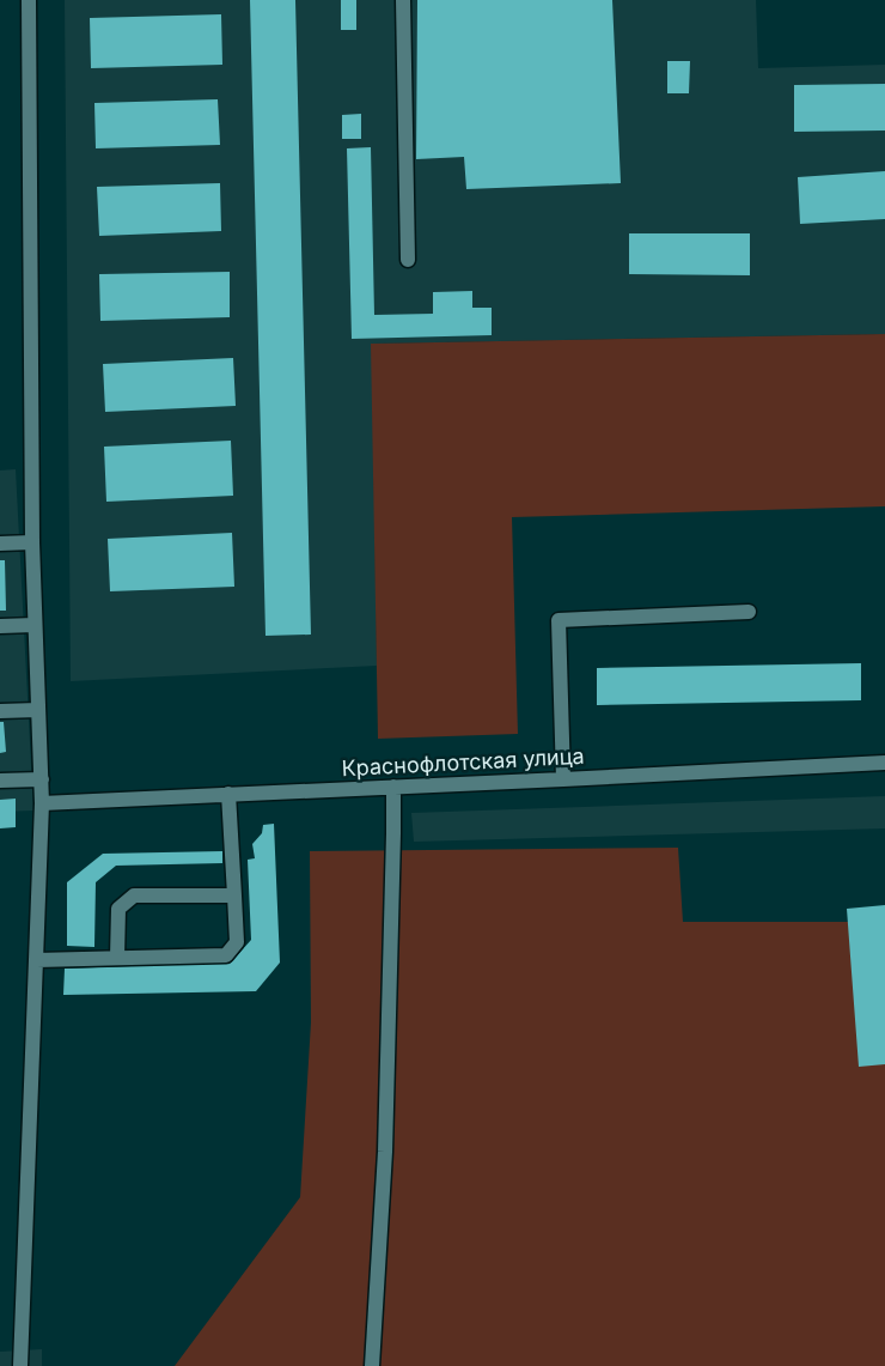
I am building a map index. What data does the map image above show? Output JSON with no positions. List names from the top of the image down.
{
  "streets": {
    "street": ["Краснофлотская улица"]
  }
}
